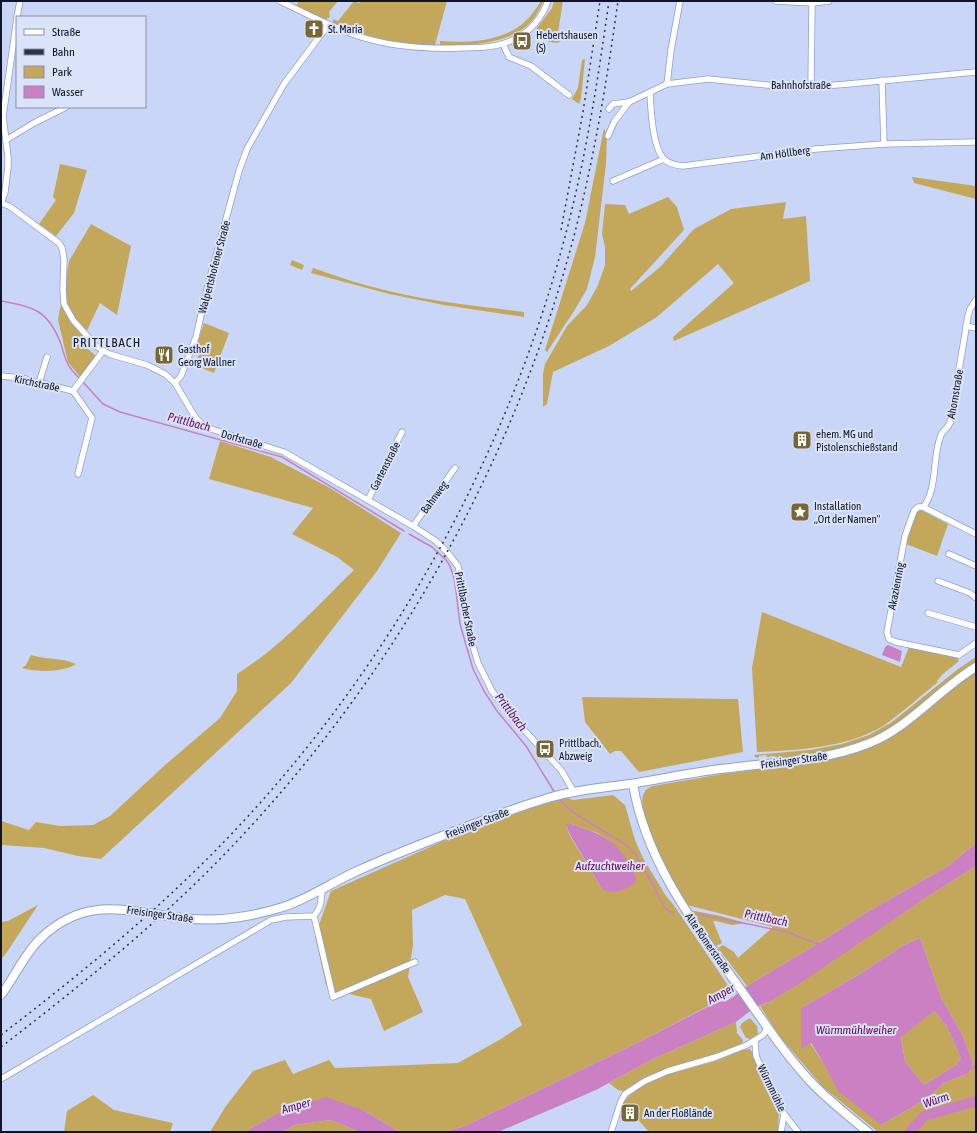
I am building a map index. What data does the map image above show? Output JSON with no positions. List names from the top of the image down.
{
  "streets": {
    "main road": ["Freisinger Straße", "Alte Römerstraße"],
    "street": [
      "Bahnhofstraße",
      "Am Höllberg",
      "Walpertshofener Straße",
      "Kirchstraße",
      "Ahornstraße",
      "Dorfstraße",
      "Gartenstraße",
      "Bahnweg",
      "Akazienring",
      "Prittlbacher Straße",
      "Würmmühle"
    ]
  },
  "crossings": [
    ["Walpertshofener Straße", "Dorfstraße"],
    ["Kirchstraße", "Dorfstraße"],
    ["Ahornstraße", "Akazienring"],
    ["Dorfstraße", "Gartenstraße"],
    ["Dorfstraße", "Bahnweg"],
    ["Dorfstraße", "Prittlbacher Straße"],
    ["Prittlbacher Straße", "Freisinger Straße"],
    ["Freisinger Straße", "Alte Römerstraße"]
  ],
  "districts": ["PRITTLBACH"],
  "water": [
    "Prittlbach",
    "Aufzuchtweiher",
    "Amper",
    "Würmmühlweiher",
    "Würm"
  ],
  "places": {
    "church": ["St. Maria"],
    "bus stop": ["Hebertshausen (S)", "Prittlbach, Abzweig"],
    "restaurant": ["Gasthof Georg Wallner"],
    "building": ["ehem. MG und Pistolenschießstand", "An der Floßlände"],
    "place": ["Installation „Ort der Namen''"]
  },
  "legend": [
    "Straße",
    "Bahn",
    "Park",
    "Wasser"
  ]
}
